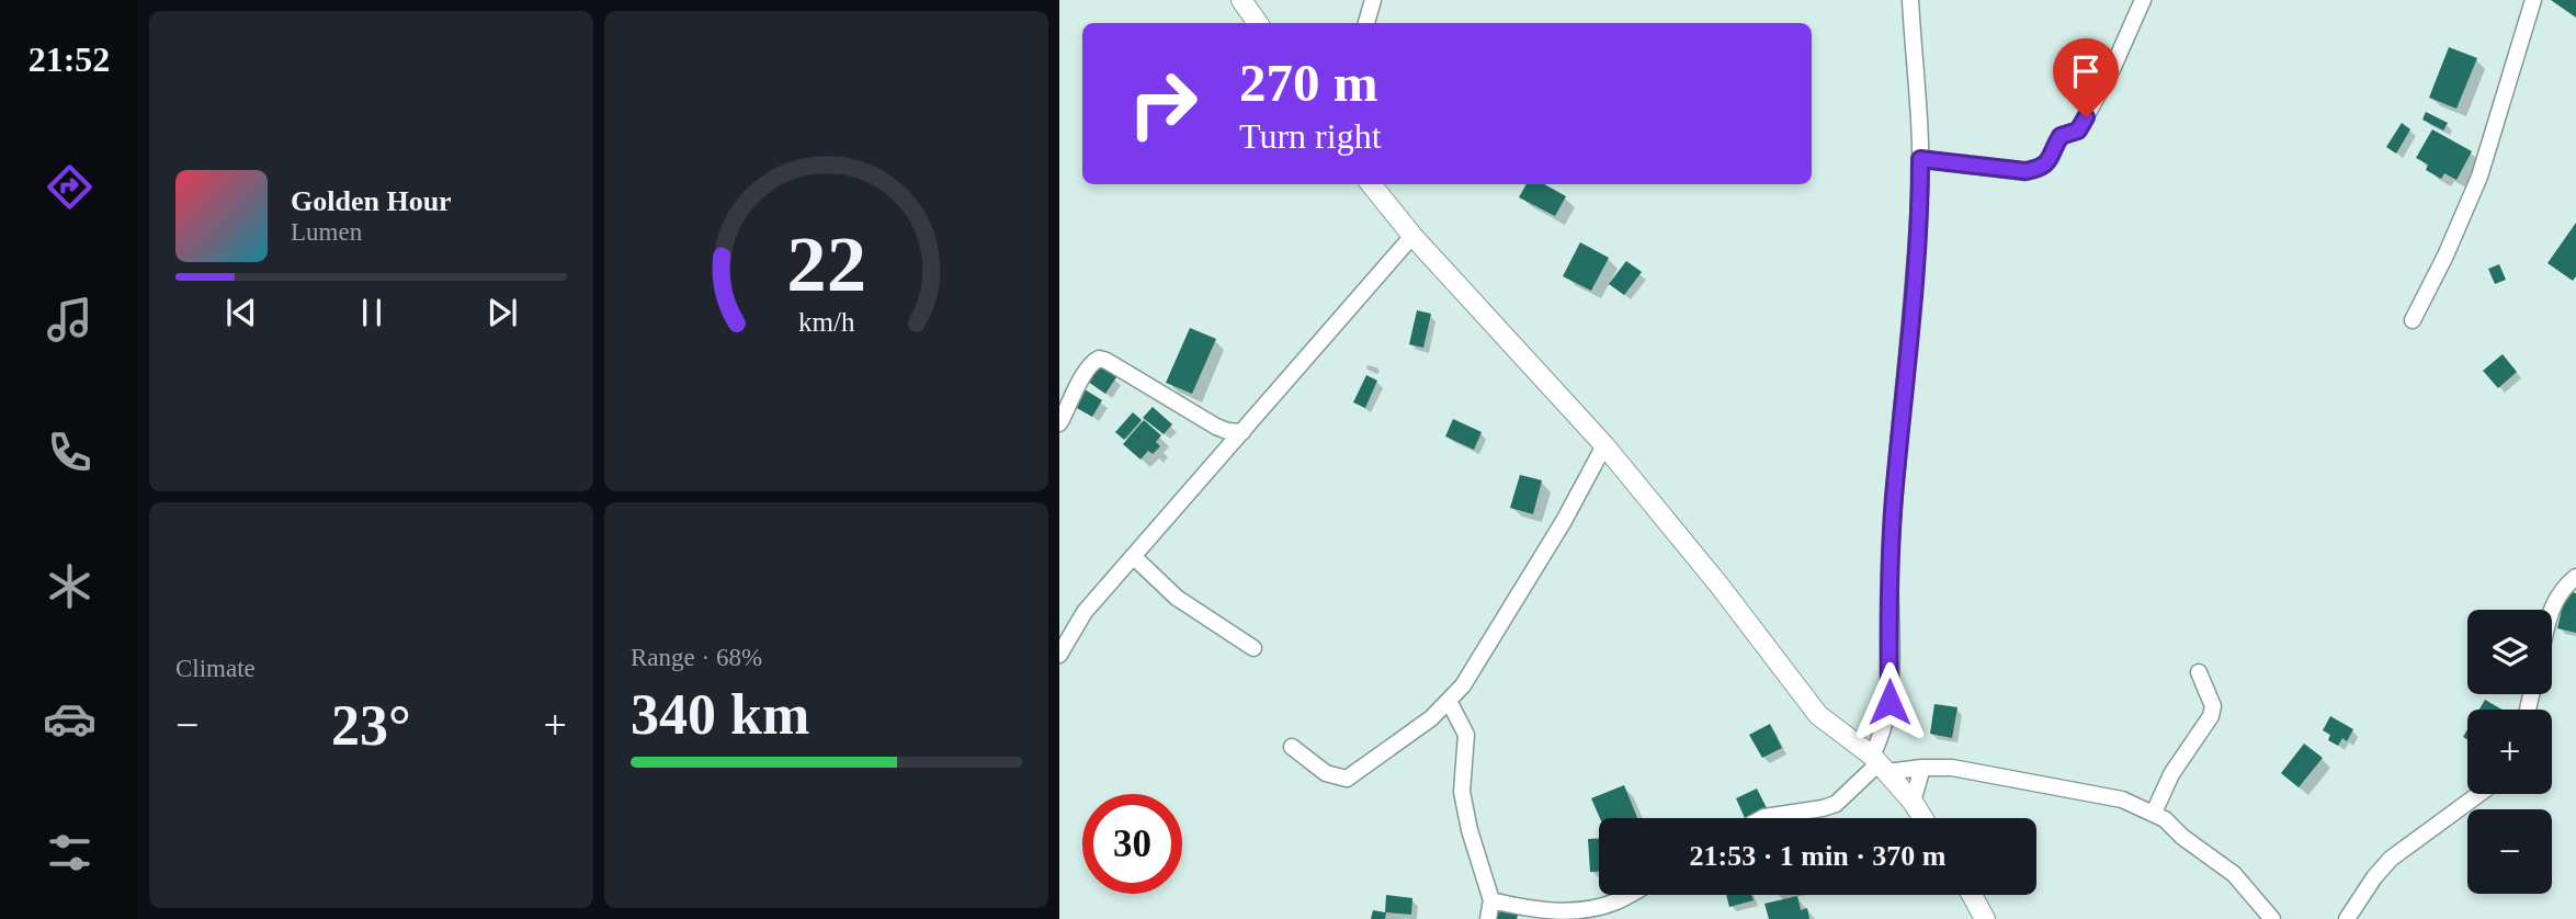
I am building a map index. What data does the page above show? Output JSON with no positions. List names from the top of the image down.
{
  "page": {
    "tabs": "21:52",
    "turn": ["270 m", "Turn right"],
    "song": ["Golden Hour", "Lumen"],
    "tile": [
      "Climate",
      ["Range · 68%", "340 km"]
    ],
    "map_buttons": ["+", "−"],
    "heat": ["−", "23°", "+"],
    "limit": "30",
    "trip": "21:53 · 1 min · 370 m",
    "gauge": ["22", "km/h"]
  }
}
